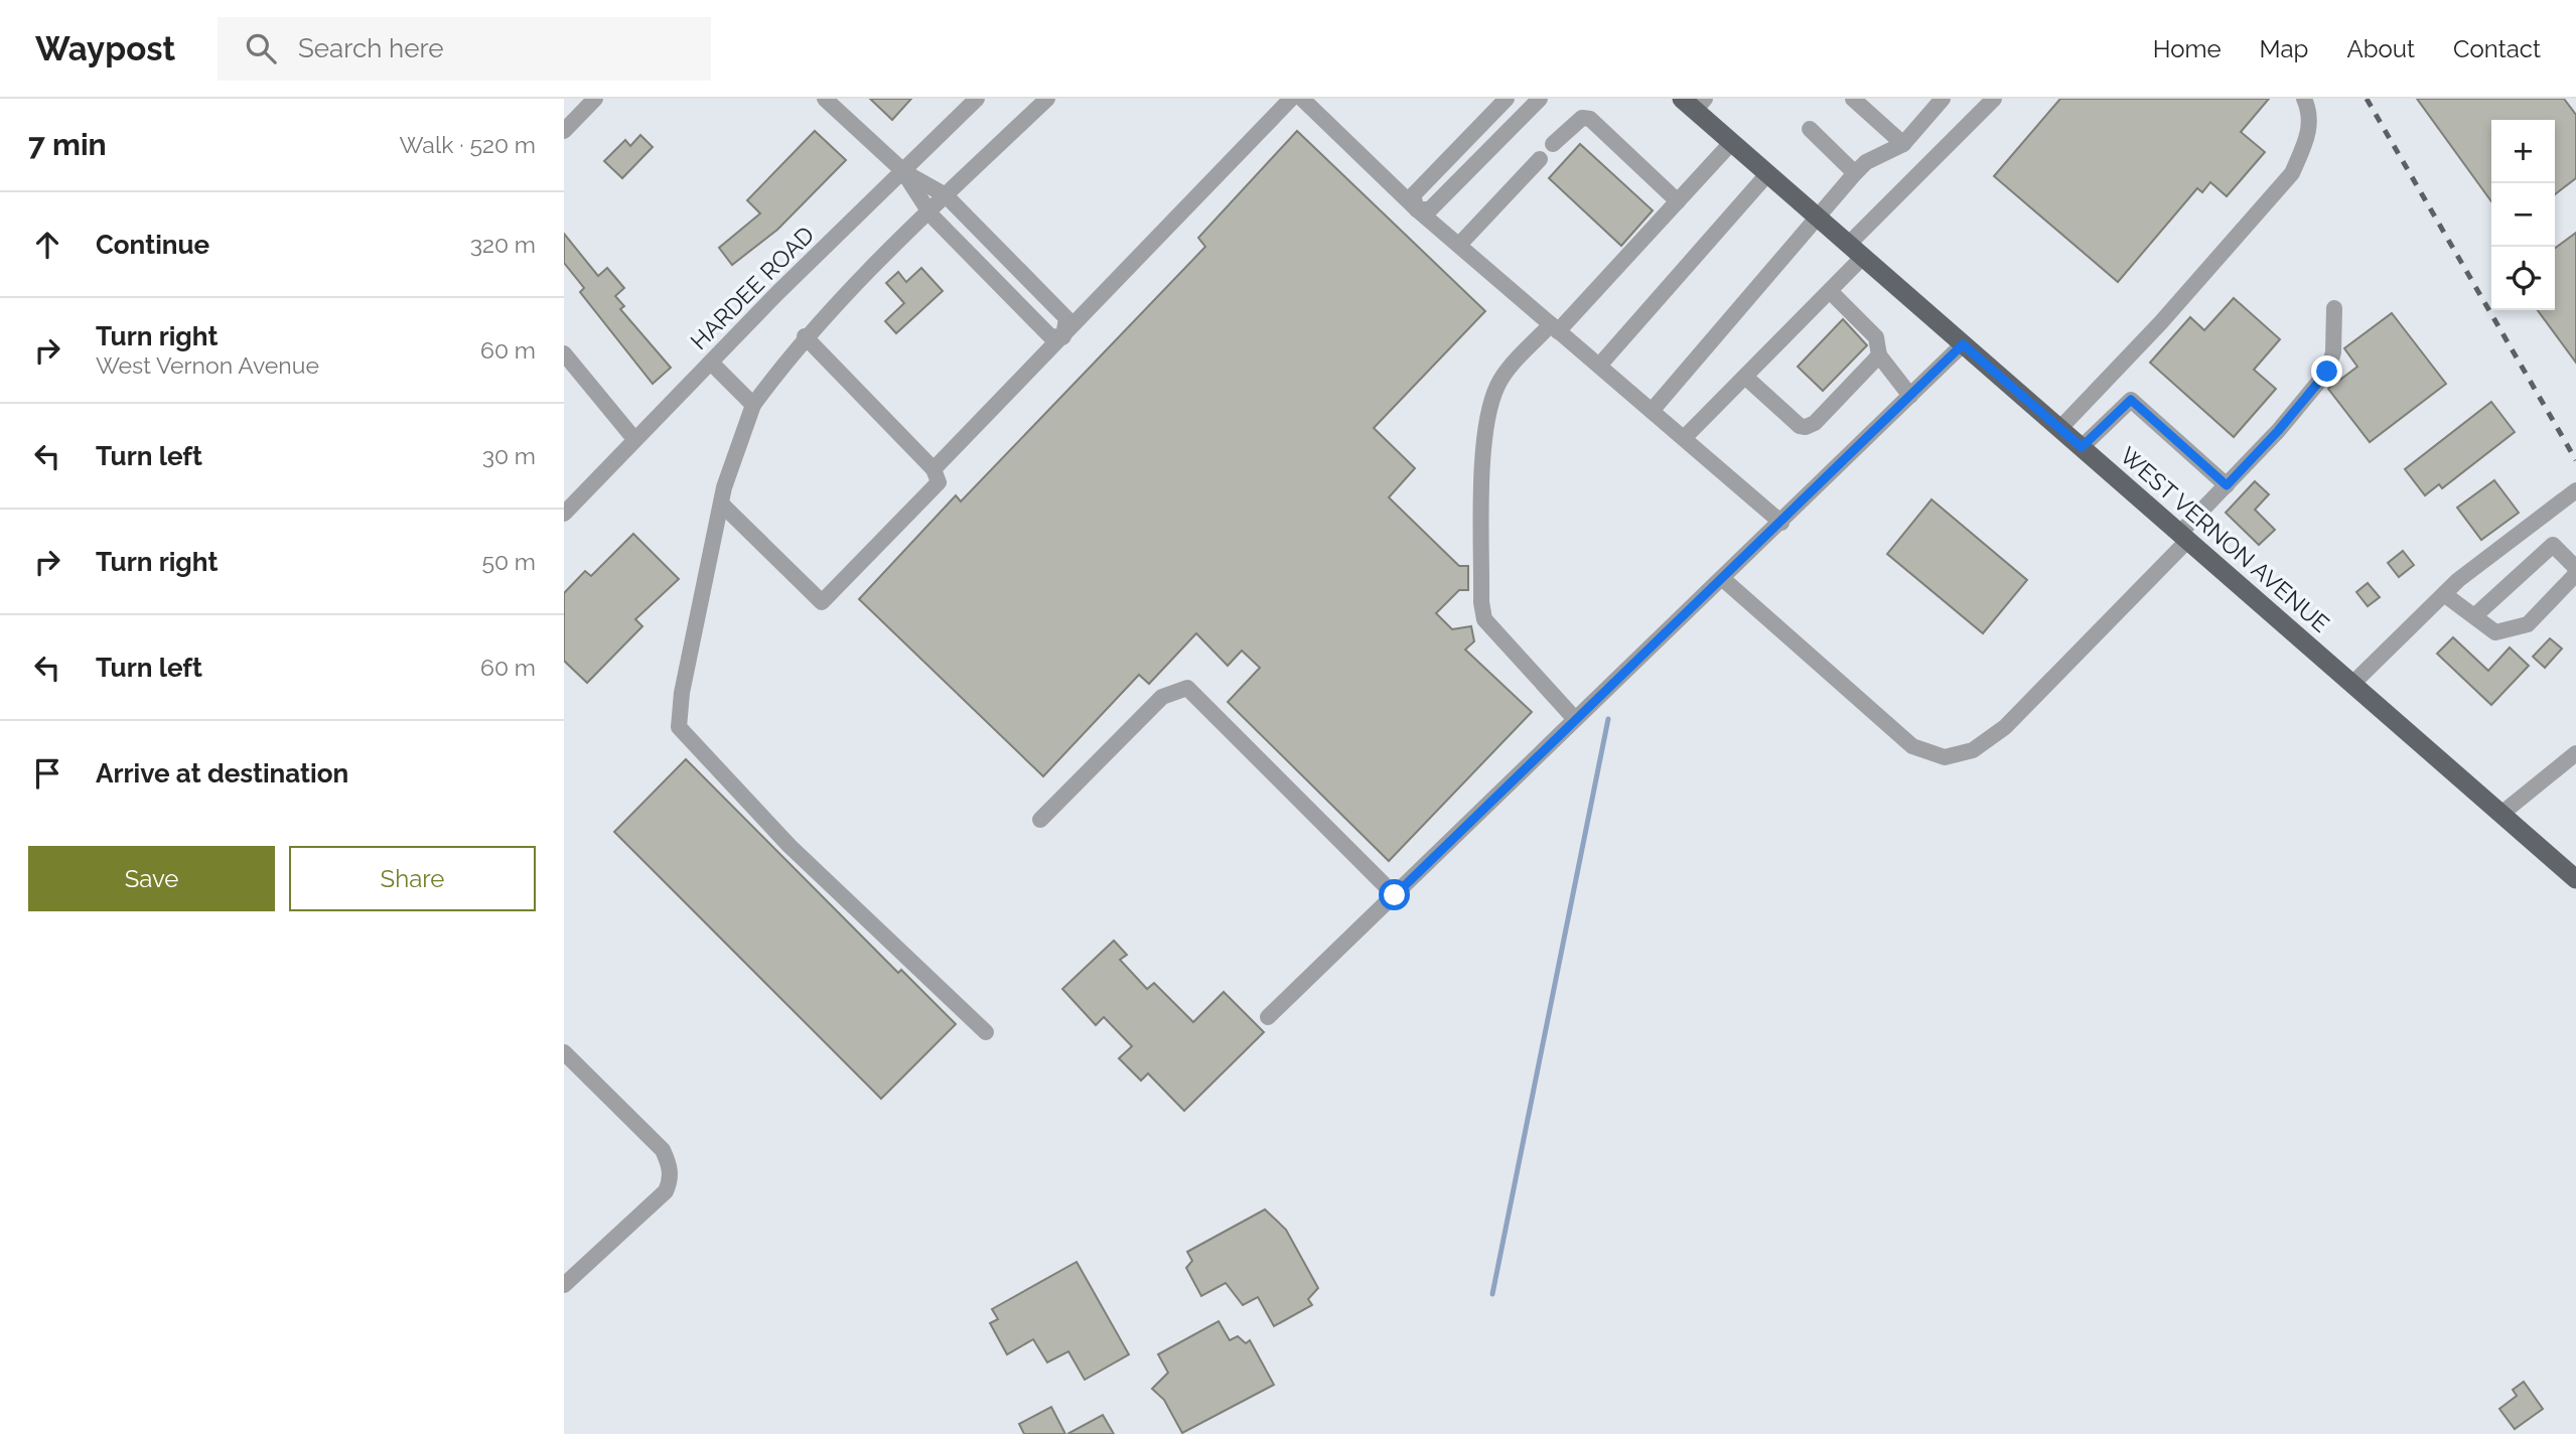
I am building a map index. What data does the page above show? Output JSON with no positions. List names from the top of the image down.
{
  "streets": {
    "main road": ["WEST VERNON AVENUE"],
    "street": ["HARDEE ROAD"]
  },
  "page": {
    "header": "Waypost",
    "search": "Search here",
    "nav": [
      "Home",
      "Map",
      "About",
      "Contact"
    ],
    "heading": ["7 min", "Walk · 520 m"],
    "map_buttons": ["+", "−"],
    "list": [
      ["Continue", "320 m"],
      ["Turn right", "West Vernon Avenue", "60 m"],
      ["Turn left", "30 m"],
      ["Turn right", "50 m"],
      ["Turn left", "60 m"],
      "Arrive at destination"
    ],
    "buttons": ["Save", "Share"]
  }
}
